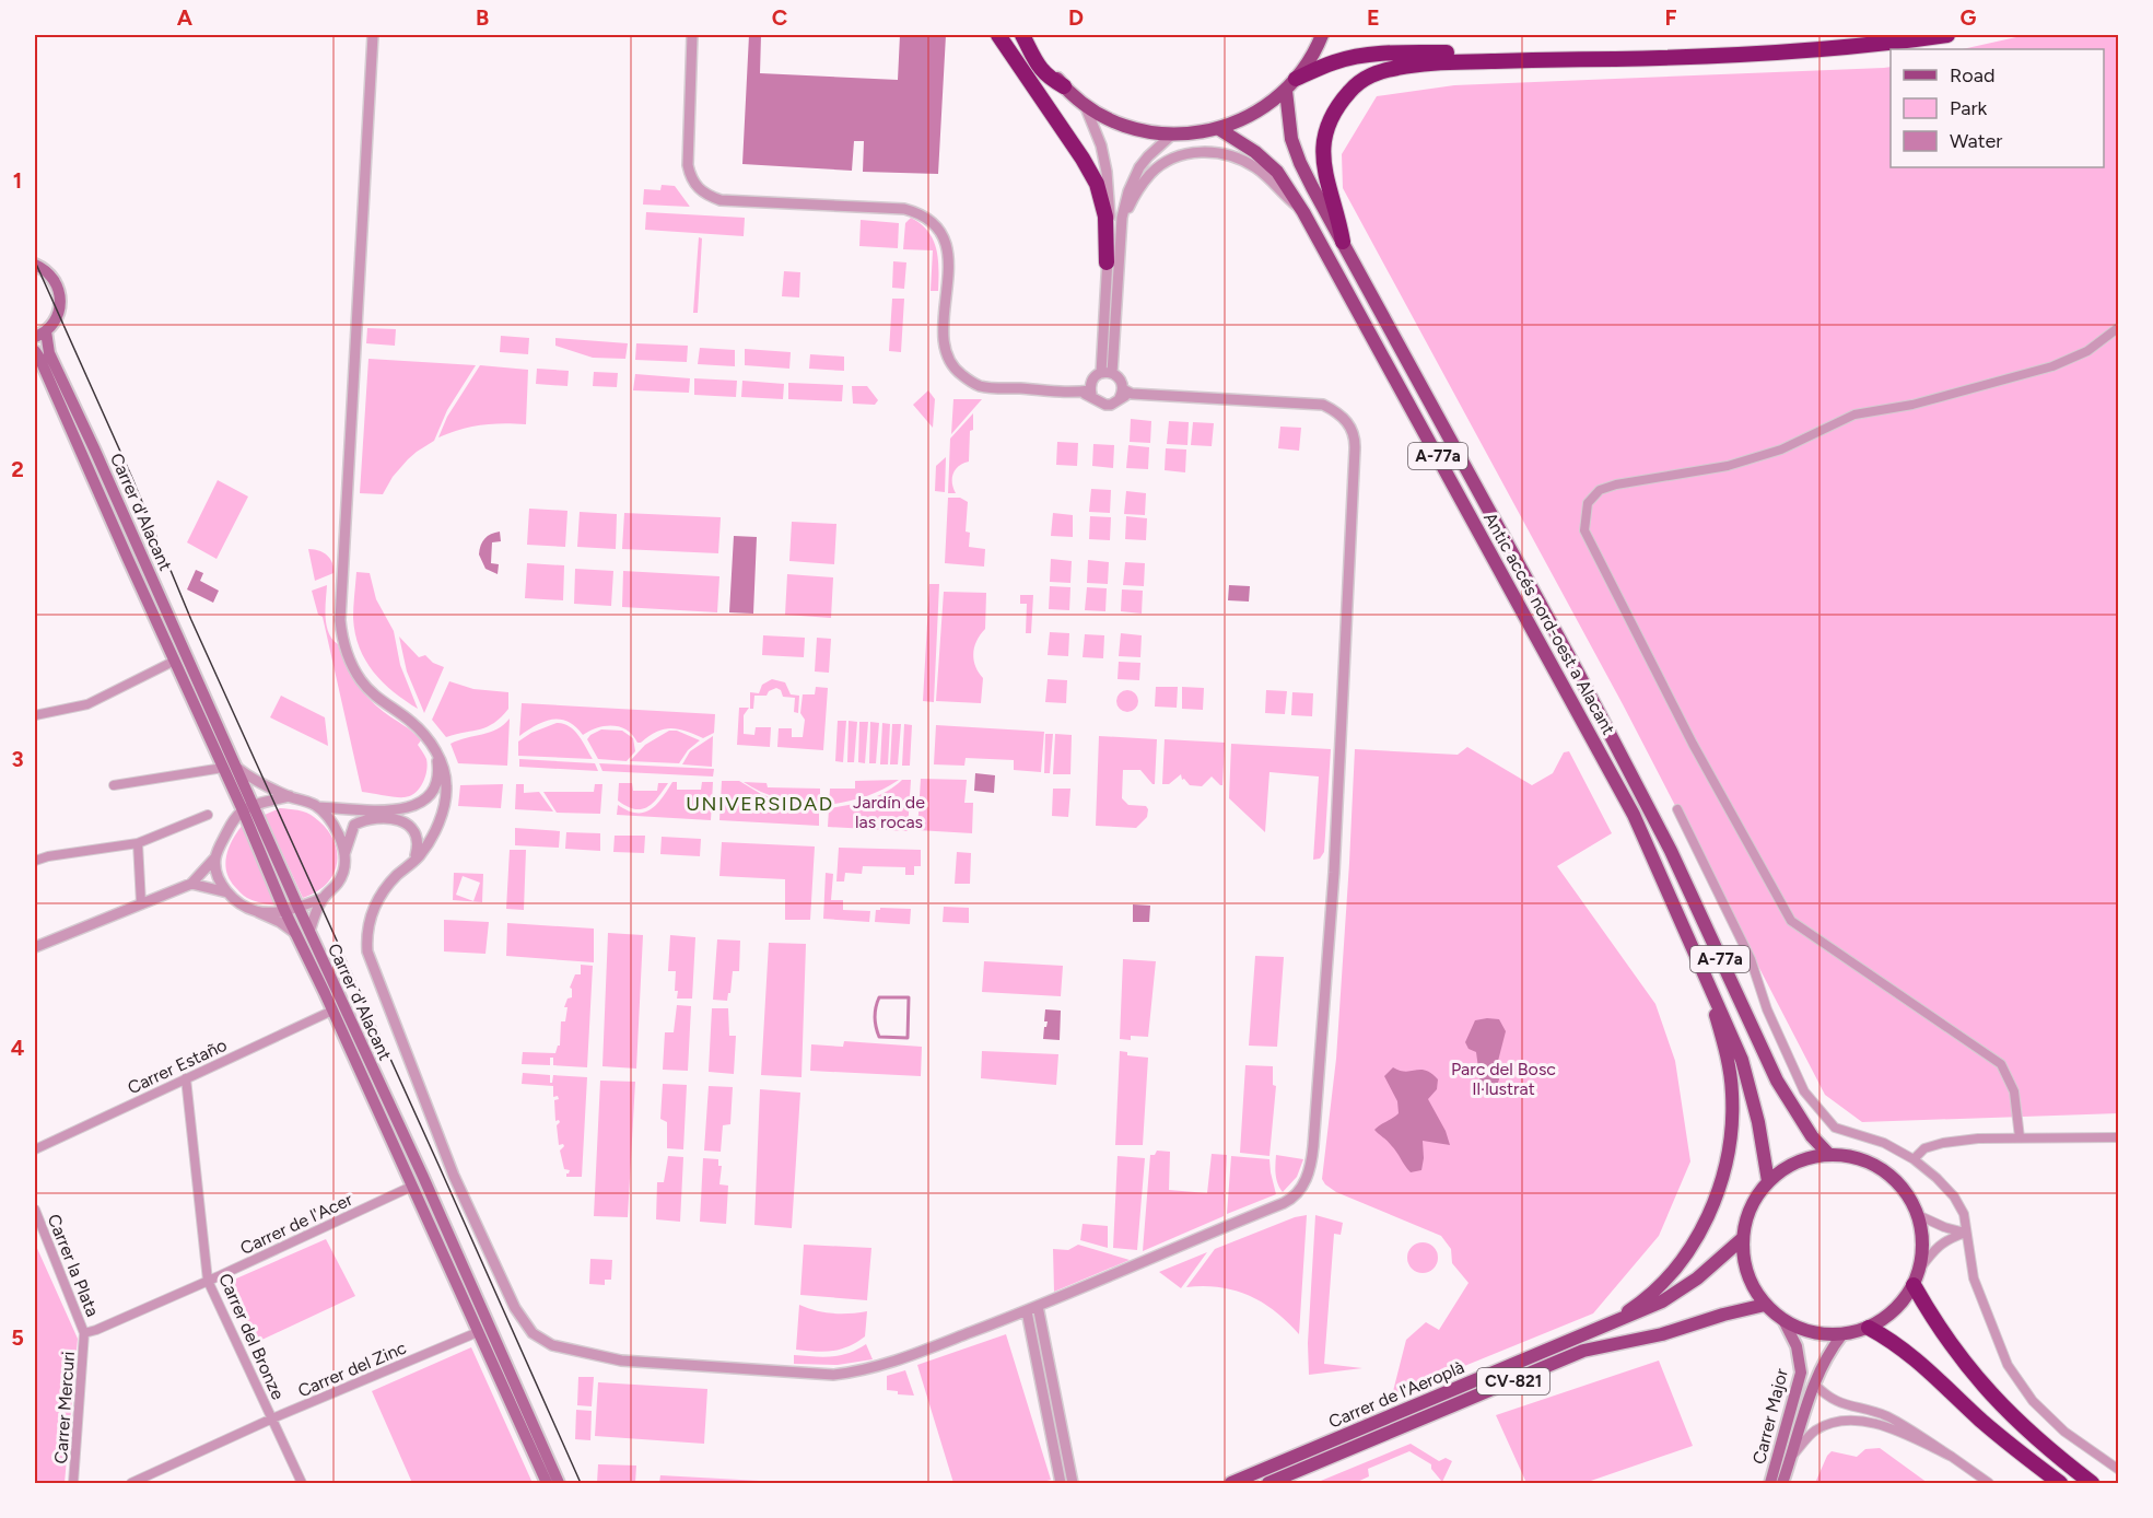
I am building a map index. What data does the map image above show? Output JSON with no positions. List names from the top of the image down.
{
  "streets": {
    "main road": [
      "A-77a",
      "Carrer d'Alacant",
      "Antic accés nord-oest a Alacant",
      "CV-821",
      "Carrer de l'Aeroplà",
      "Carrer Major"
    ],
    "street": [
      "Carrer Estaño",
      "Carrer de l'Acer",
      "Carrer la Plata",
      "Carrer del Bronze",
      "Carrer del Zinc",
      "Carrer Mercuri"
    ]
  },
  "crossings": [
    ["Carrer d'Alacant", "Carrer Estaño"],
    ["Carrer d'Alacant", "Carrer de l'Acer"],
    ["Carrer d'Alacant", "Carrer del Zinc"],
    ["Antic accés nord-oest a Alacant", "Carrer de l'Aeroplà"],
    ["Antic accés nord-oest a Alacant", "Carrer Major"],
    ["Carrer Estaño", "Carrer del Bronze"],
    ["Carrer de l'Acer", "Carrer la Plata"],
    ["Carrer de l'Acer", "Carrer del Bronze"],
    ["Carrer de l'Acer", "Carrer Mercuri"],
    ["Carrer la Plata", "Carrer Mercuri"],
    ["Carrer del Bronze", "Carrer del Zinc"],
    ["Carrer de l'Aeroplà", "Carrer Major"]
  ],
  "districts": ["UNIVERSIDAD"],
  "parks": ["Jardín de las rocas", "Parc del Bosc Il·lustrat"],
  "legend": ["Road", "Park", "Water"],
  "grid": {
    "columns": [
      "A",
      "B",
      "C",
      "D",
      "E",
      "F",
      "G"
    ],
    "rows": [
      "1",
      "2",
      "3",
      "4",
      "5"
    ]
  }
}
